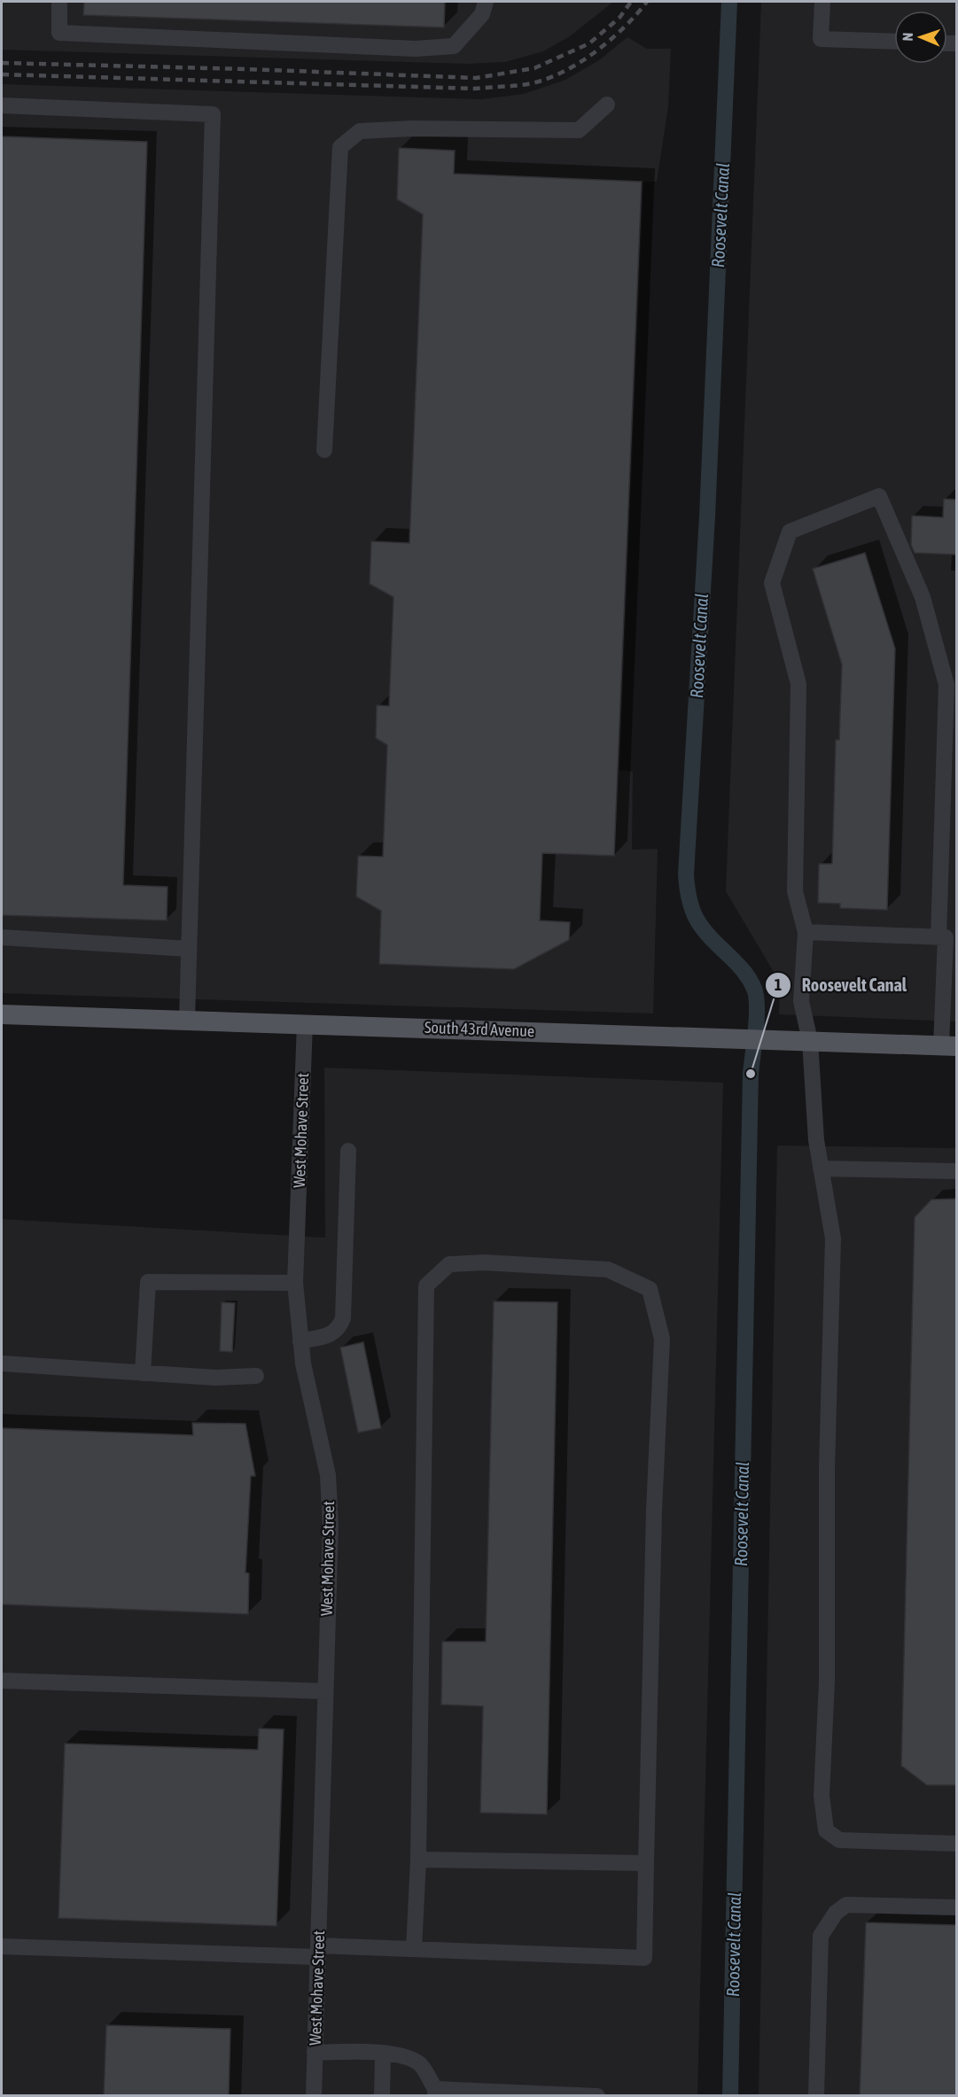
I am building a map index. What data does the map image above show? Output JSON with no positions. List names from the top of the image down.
{
  "streets": {
    "main road": ["South 43rd Avenue"],
    "street": ["West Mohave Street"]
  },
  "crossings": [
    ["South 43rd Avenue", "West Mohave Street"]
  ],
  "water": ["Roosevelt Canal"],
  "places": ["Roosevelt Canal"],
  "north": "left"
}
